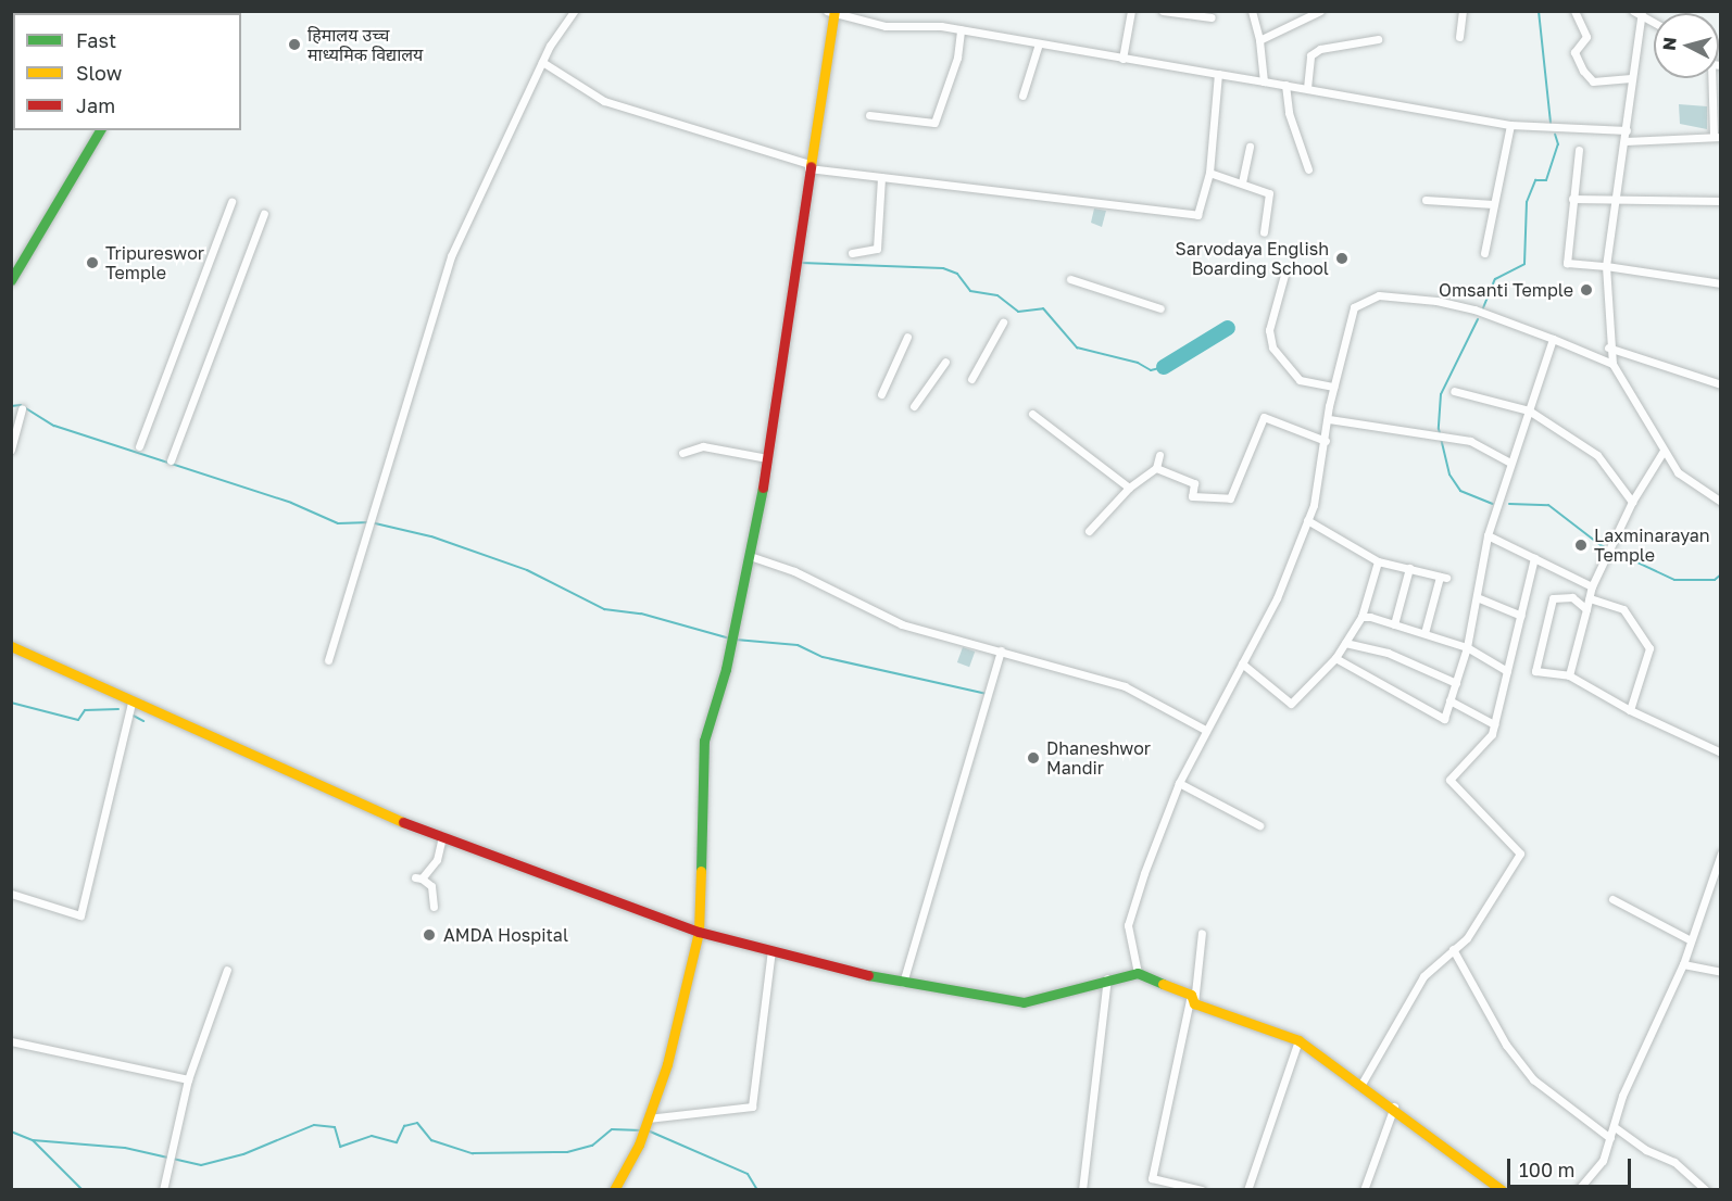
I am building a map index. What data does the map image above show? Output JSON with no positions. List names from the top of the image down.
{
  "places": [
    "हिमालय उच्च माध्यमिक विद्यालय",
    "Sarvodaya English Boarding School",
    "Tripureswor Temple",
    "Omsanti Temple",
    "Laxminarayan Temple",
    "Dhaneshwor Mandir",
    "AMDA Hospital"
  ],
  "legend": ["Fast", "Slow", "Jam"],
  "scale_bar": "100 m",
  "north": "left"
}
